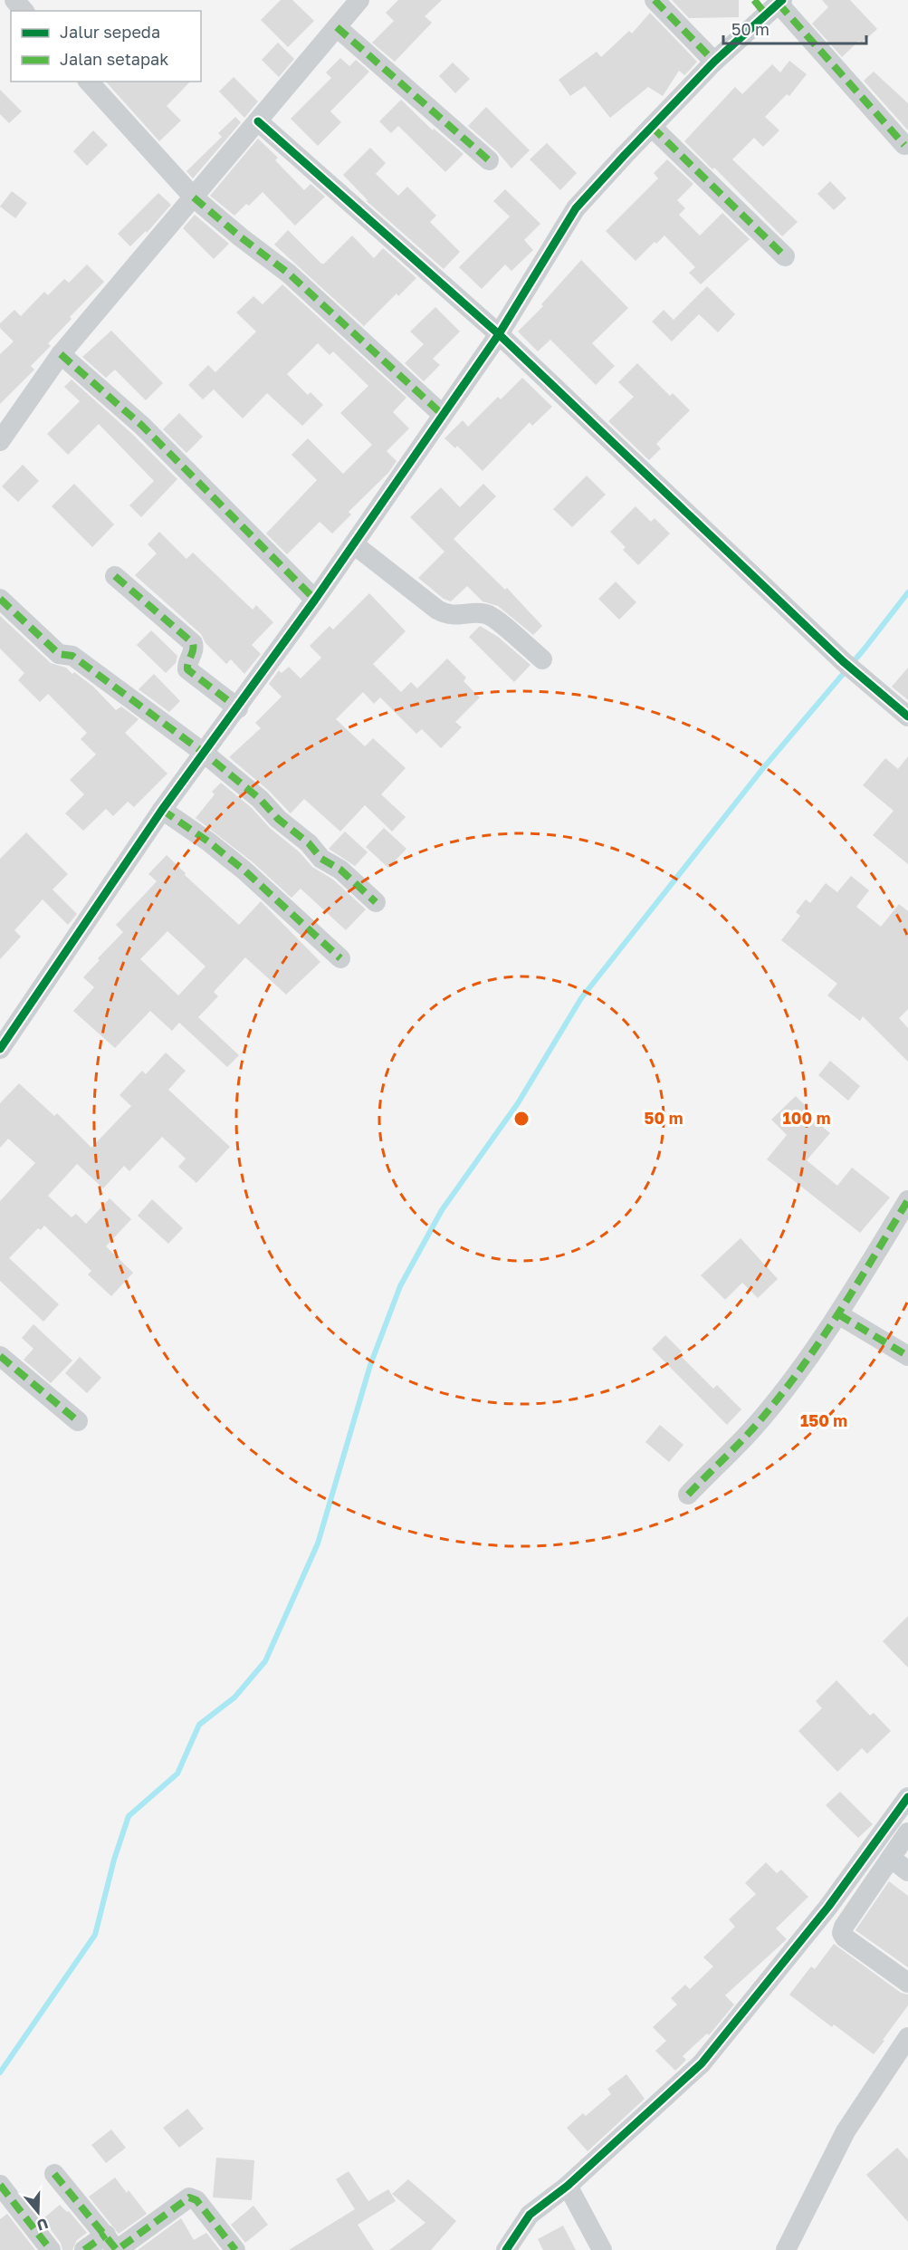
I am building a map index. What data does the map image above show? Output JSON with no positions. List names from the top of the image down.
{
  "legend": ["Jalur sepeda", "Jalan setapak"],
  "scale_bar": "50 m",
  "north": "bottom",
  "rings": ["50 m", "100 m", "150 m"]
}
